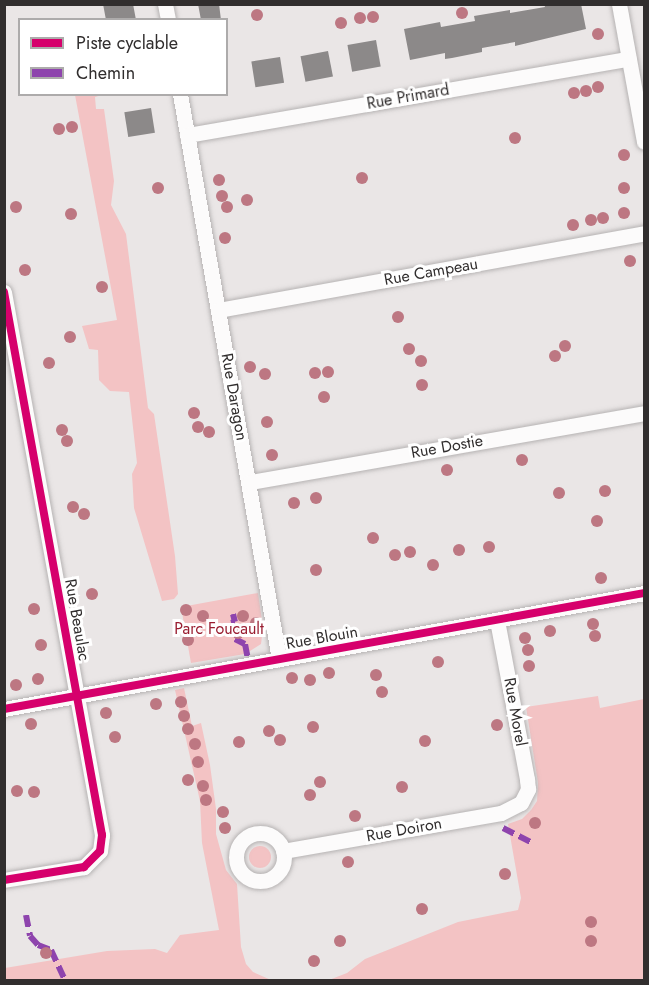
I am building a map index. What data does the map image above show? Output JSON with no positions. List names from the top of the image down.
{
  "streets": {
    "street": [
      "Rue Primard",
      "Rue Campeau",
      "Rue Daragon",
      "Rue Dostie",
      "Rue Beaulac",
      "Rue Blouin",
      "Rue Morel",
      "Rue Doiron"
    ]
  },
  "crossings": [
    ["Rue Primard", "Rue Daragon"],
    ["Rue Campeau", "Rue Daragon"],
    ["Rue Daragon", "Rue Dostie"],
    ["Rue Daragon", "Rue Blouin"],
    ["Rue Beaulac", "Rue Blouin"],
    ["Rue Blouin", "Rue Morel"],
    ["Rue Morel", "Rue Doiron"]
  ],
  "parks": ["Parc Foucault"],
  "legend": ["Piste cyclable", "Chemin"]
}
